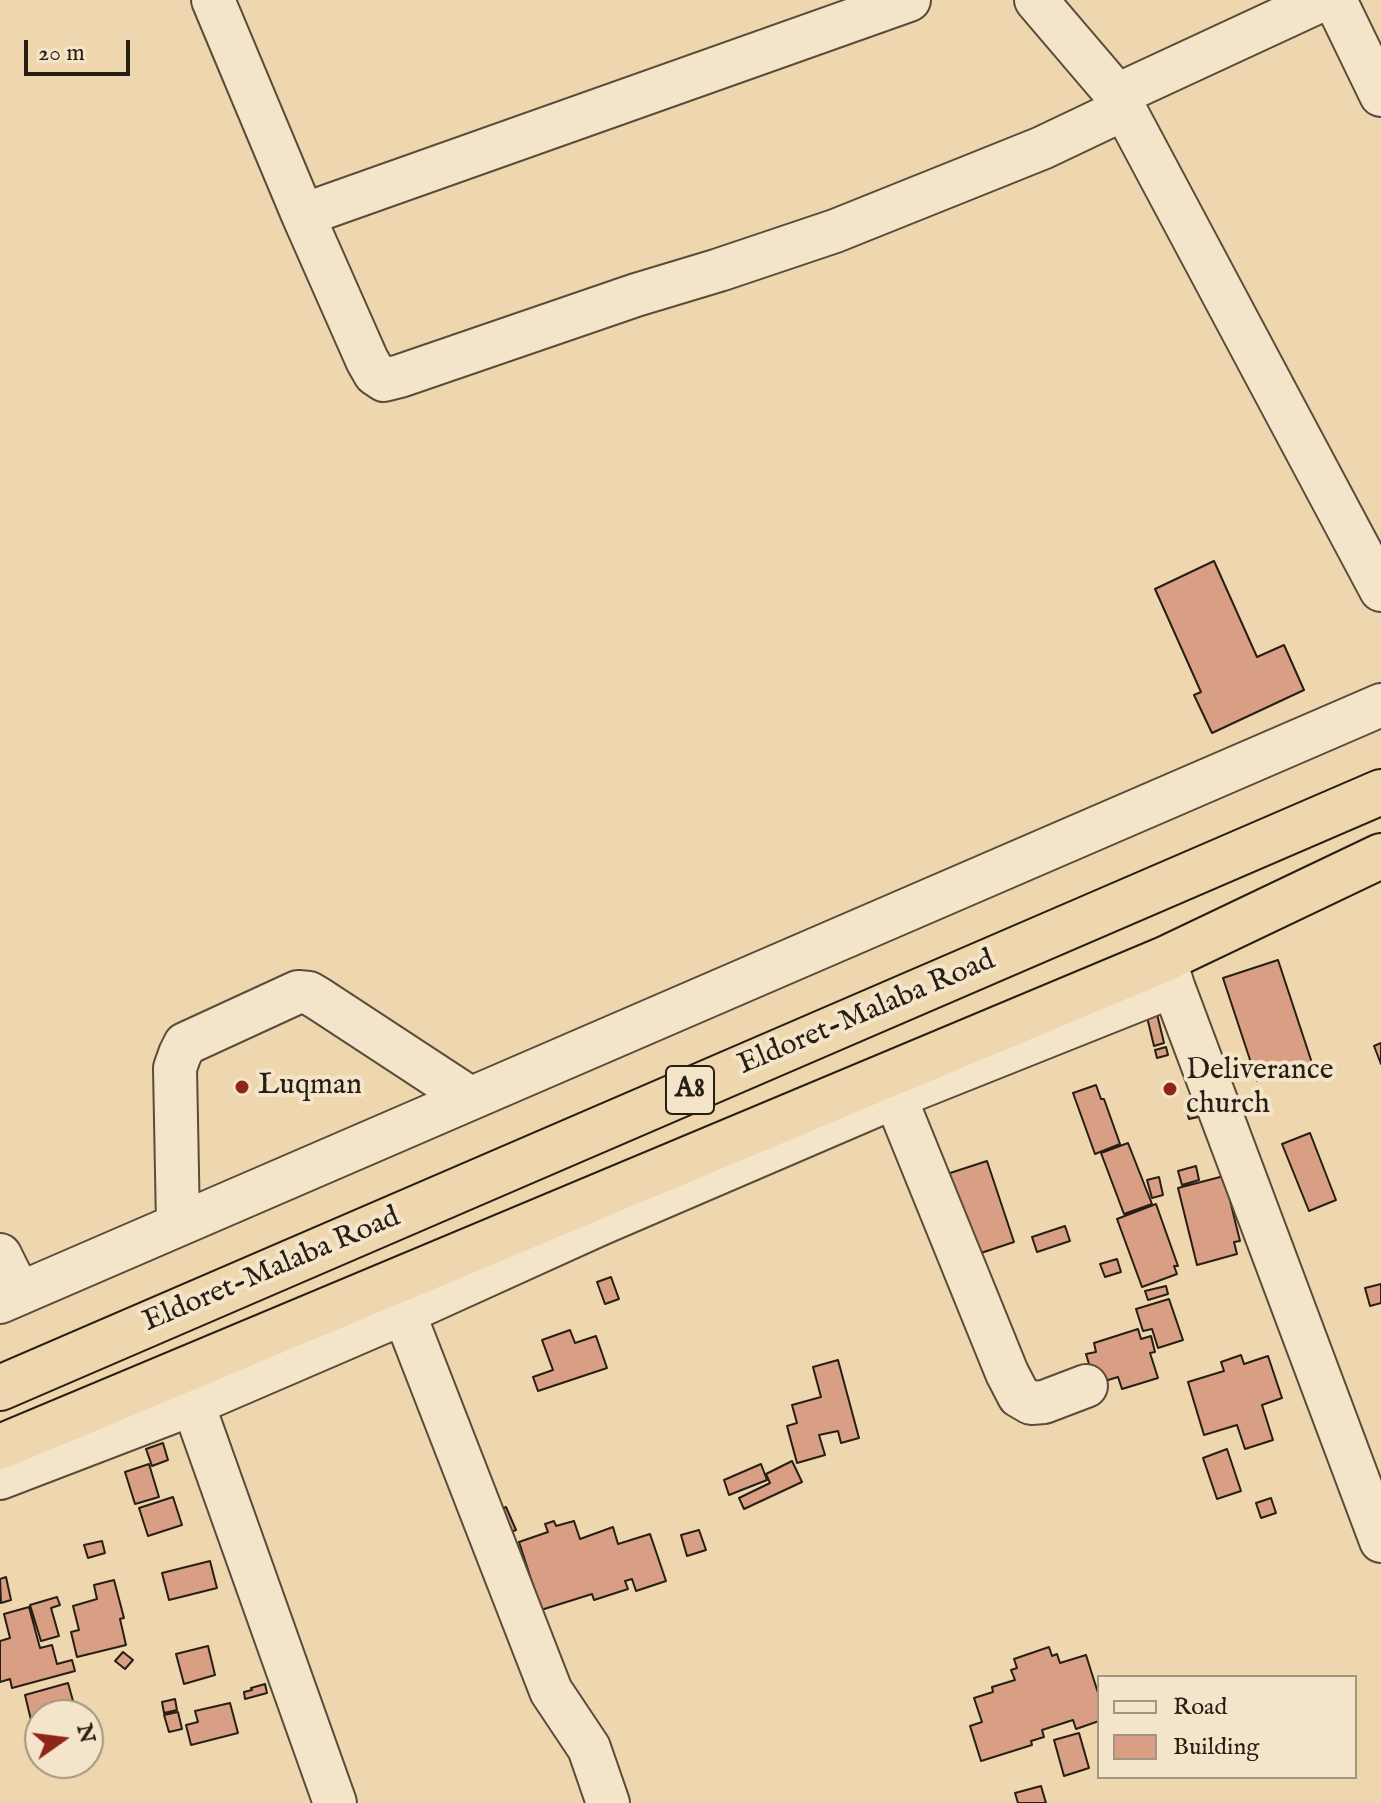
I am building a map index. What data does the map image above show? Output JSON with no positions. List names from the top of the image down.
{
  "streets": {
    "highway": ["Eldoret-Malaba Road", "A8"]
  },
  "places": ["Luqman", "Deliverance church"],
  "legend": ["Road", "Building"],
  "scale_bar": "20 m",
  "north": "right"
}
